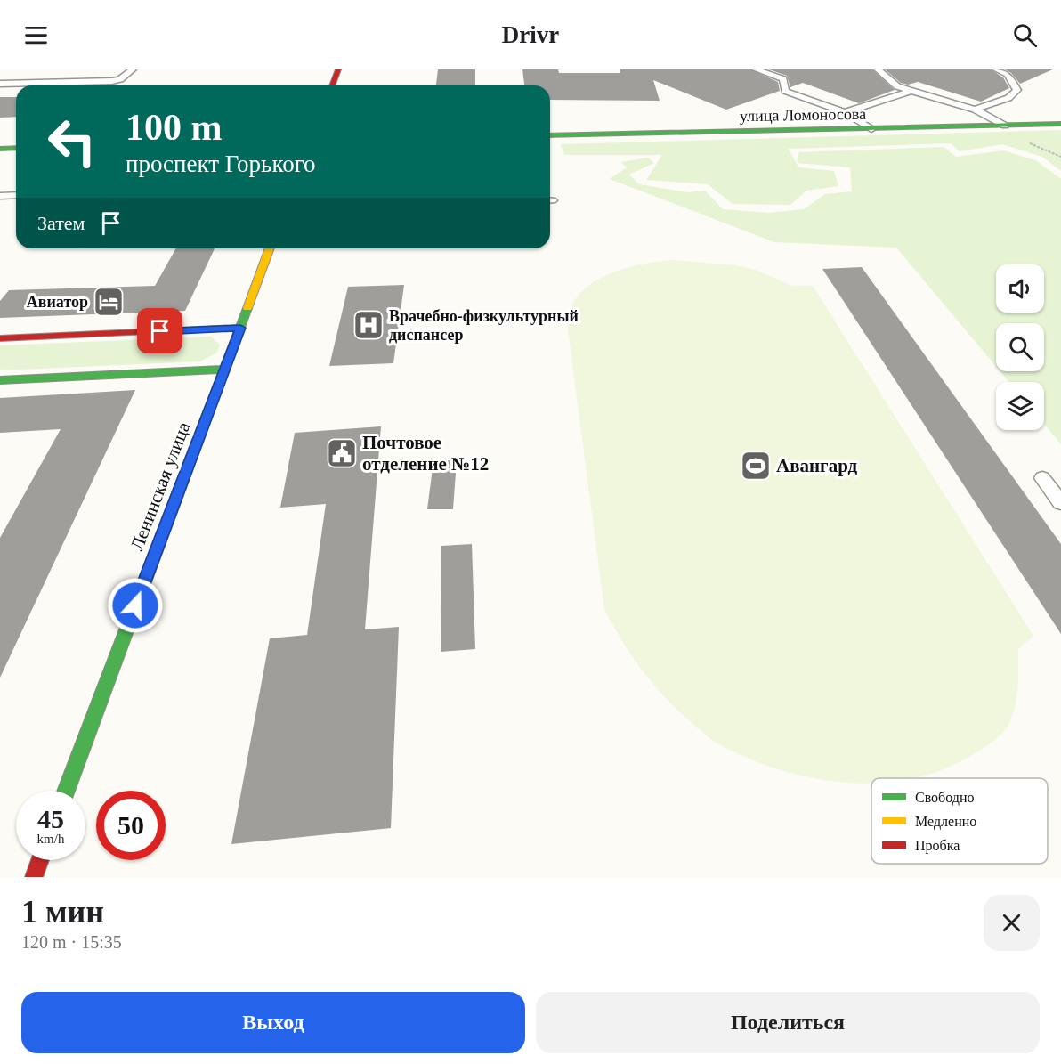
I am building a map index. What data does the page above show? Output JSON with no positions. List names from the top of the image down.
{
  "streets": {
    "main road": ["улица Ломоносова", "Ленинская улица"]
  },
  "places": {
    "hotel": ["Авиатор"],
    "hospital": ["Врачебно-физкультурный диспансер"],
    "public building": ["Почтовое отделение №12"],
    "sports": ["Авангард"]
  },
  "legend": ["Свободно", "Медленно", "Пробка"],
  "page": {
    "header": "Drivr",
    "turn": ["100 m", "проспект Горького"],
    "then": "Затем",
    "speed": "45 km/h",
    "limit": "50",
    "heading": ["1 мин", "120 m · 15:35"],
    "buttons": ["Выход", "Поделиться"]
  }
}
